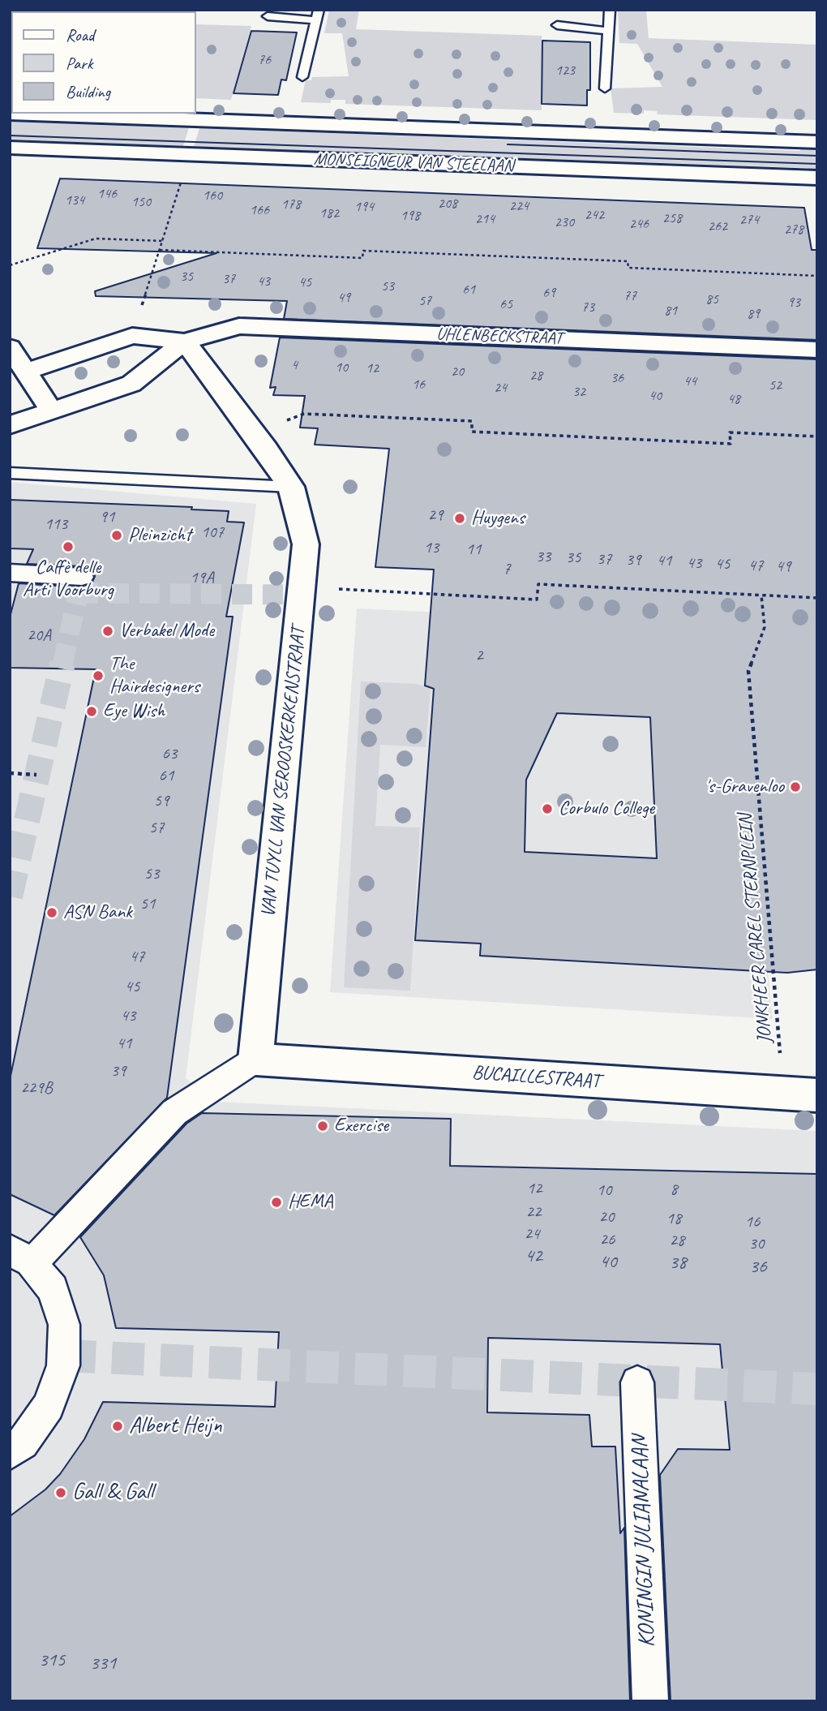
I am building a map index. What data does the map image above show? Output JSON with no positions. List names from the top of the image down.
{
  "streets": {
    "street": [
      "MONSEIGNEUR VAN STEELAAN",
      "UHLENBECKSTRAAT",
      "VAN TUYLL VAN SEROOSKERKENSTRAAT",
      "BUCAILLESTRAAT",
      "KONINGIN JULIANALAAN"
    ],
    "path": ["JONKHEER CAREL STERNPLEIN"]
  },
  "crossings": [
    ["UHLENBECKSTRAAT", "VAN TUYLL VAN SEROOSKERKENSTRAAT"],
    ["VAN TUYLL VAN SEROOSKERKENSTRAAT", "BUCAILLESTRAAT"],
    ["JONKHEER CAREL STERNPLEIN", "BUCAILLESTRAAT"]
  ],
  "places": [
    "Huygens",
    "Pleinzicht",
    "Caffè delle Arti Voorburg",
    "Verbakel Mode",
    "The Hairdesigners",
    "Eye Wish",
    "'s-Gravenloo",
    "Corbulo College",
    "ASN Bank",
    "Exercise",
    "HEMA",
    "Albert Heijn",
    "Gall & Gall"
  ],
  "house_numbers": [
    "76",
    "123",
    "146",
    "160",
    "134",
    "150",
    "208",
    "178",
    "224",
    "194",
    "166",
    "182",
    "242",
    "198",
    "258",
    "214",
    "274",
    "230",
    "246",
    "262",
    "278",
    "35",
    "37",
    "43",
    "45",
    "53",
    "61",
    "69",
    "77",
    "49",
    "85",
    "57",
    "93",
    "65",
    "73",
    "81",
    "89",
    "4",
    "10",
    "12",
    "20",
    "28",
    "36",
    "44",
    "16",
    "52",
    "24",
    "32",
    "40",
    "48",
    "29",
    "91",
    "113",
    "107",
    "13",
    "11",
    "33",
    "35",
    "37",
    "39",
    "41",
    "43",
    "45",
    "47",
    "49",
    "7",
    "19A",
    "20A",
    "2",
    "63",
    "61",
    "59",
    "57",
    "53",
    "51",
    "47",
    "45",
    "43",
    "41",
    "39",
    "229B",
    "12",
    "8",
    "10",
    "22",
    "20",
    "18",
    "16",
    "24",
    "26",
    "28",
    "30",
    "42",
    "40",
    "38",
    "36",
    "315",
    "331"
  ],
  "legend": ["Road", "Park", "Building"]
}
